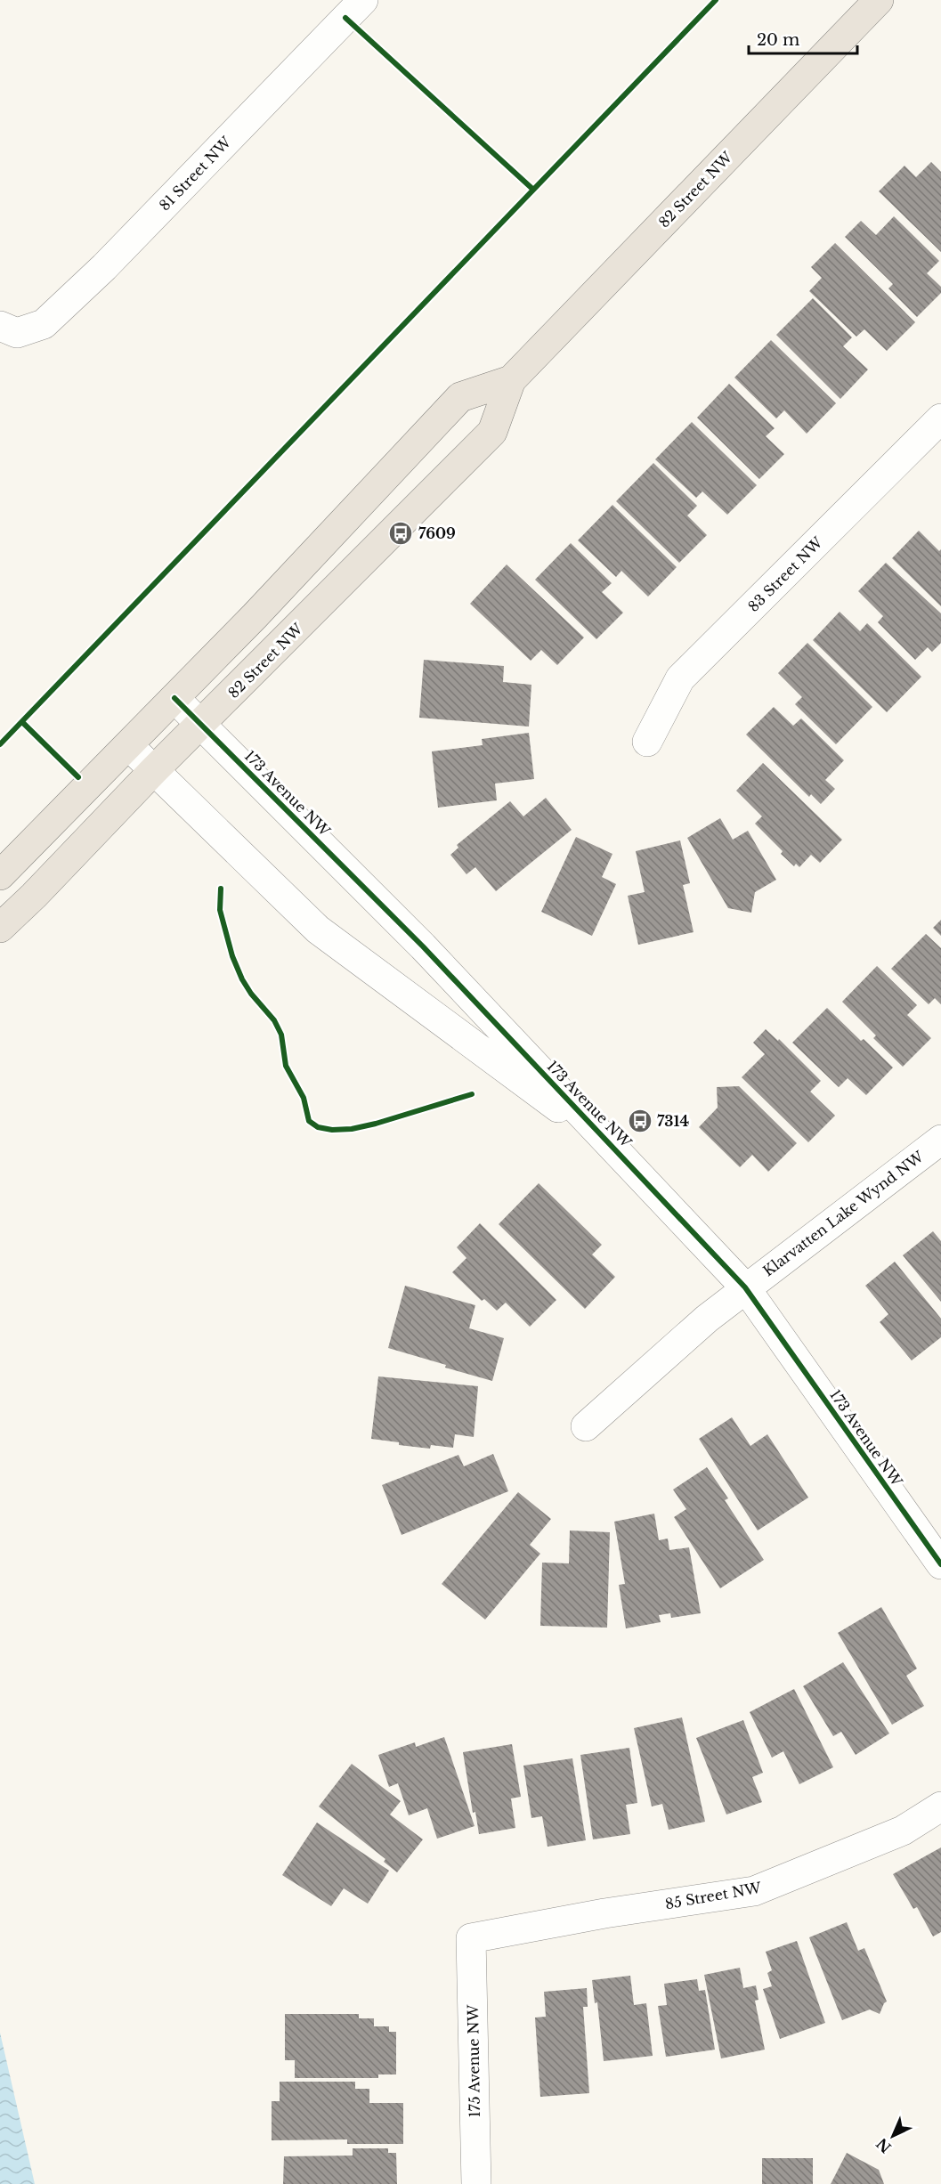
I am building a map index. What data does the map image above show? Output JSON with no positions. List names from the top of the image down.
{
  "streets": {
    "main road": ["82 Street NW"],
    "street": [
      "81 Street NW",
      "83 Street NW",
      "173 Avenue NW",
      "Klarvatten Lake Wynd NW",
      "85 Street NW",
      "175 Avenue NW"
    ]
  },
  "crossings": [
    ["82 Street NW", "173 Avenue NW"],
    ["173 Avenue NW", "Klarvatten Lake Wynd NW"],
    ["85 Street NW", "175 Avenue NW"]
  ],
  "places": {
    "bus stop": ["7609", "7314"]
  },
  "scale_bar": "20 m",
  "north": "bottom left"
}
